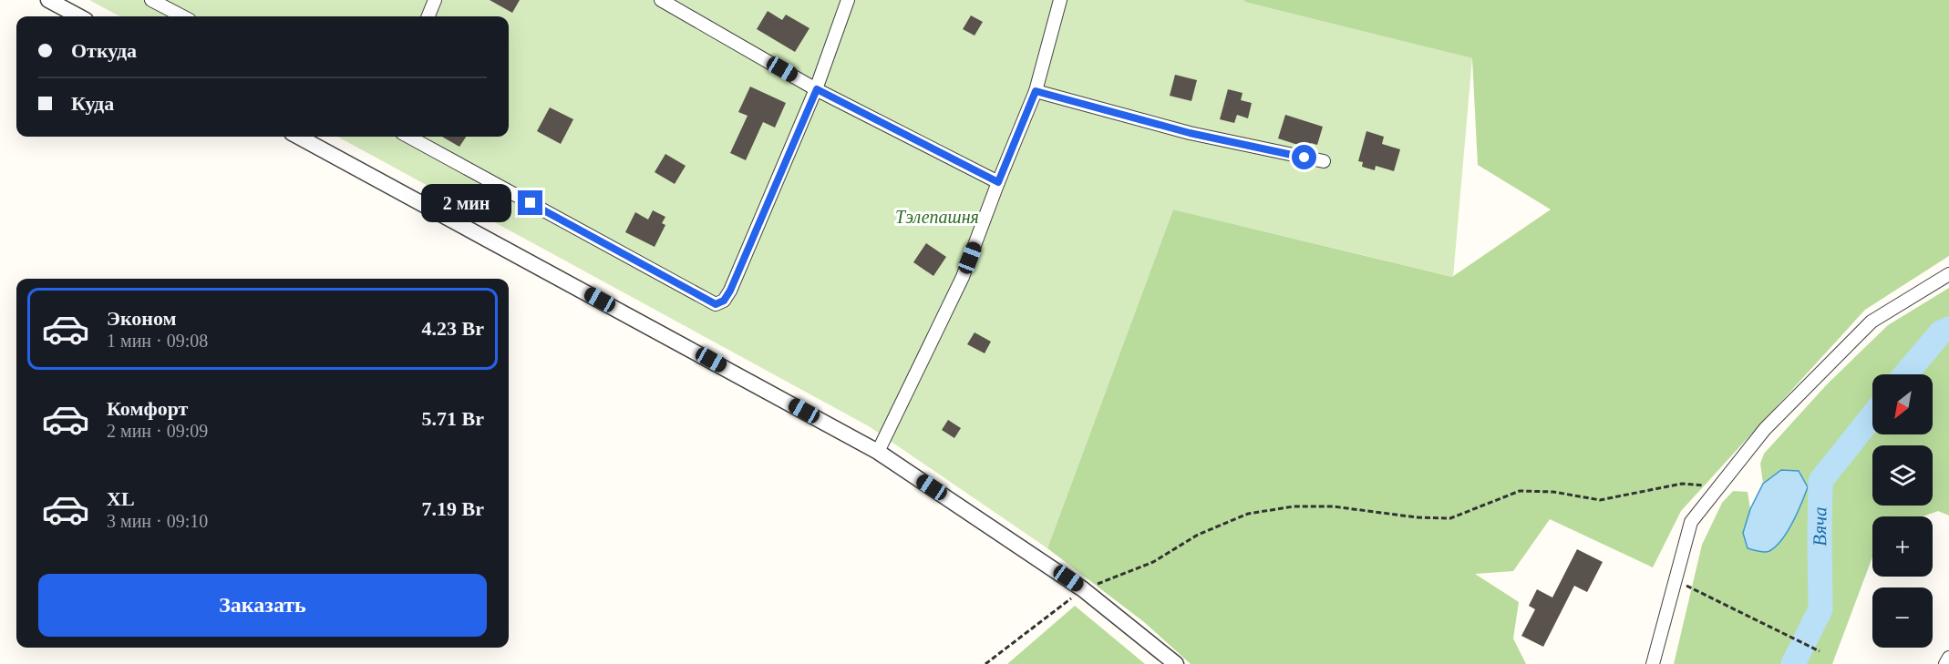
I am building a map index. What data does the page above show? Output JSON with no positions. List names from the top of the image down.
{
  "water": ["Вяча"],
  "parks": ["Тэлепашня"],
  "north": "bottom left",
  "page": {
    "banner": ["Откуда", "Куда"],
    "bubble": "2 мин",
    "list": [
      {
        "name": "Эконом",
        "note": "1 мин · 09:08",
        "value": "4.23 Br"
      },
      {
        "name": "Комфорт",
        "note": "2 мин · 09:09",
        "value": "5.71 Br"
      },
      {
        "name": "XL",
        "note": "3 мин · 09:10",
        "value": "7.19 Br"
      }
    ],
    "map_buttons": ["+", "−"],
    "buttons": "Заказать"
  }
}
